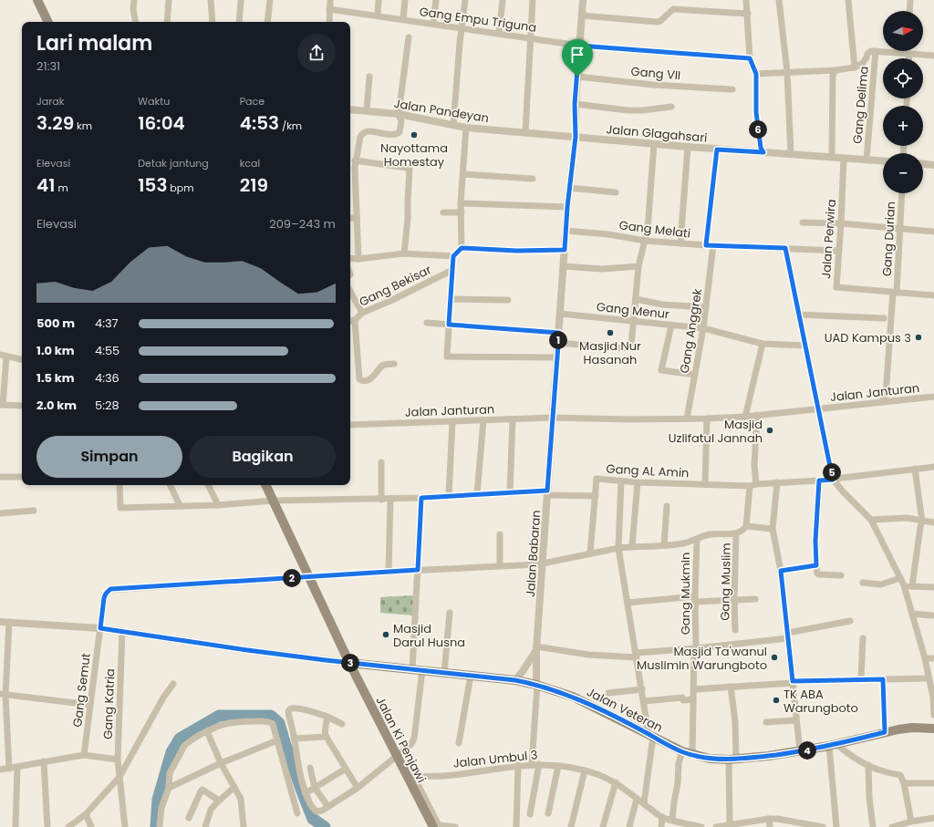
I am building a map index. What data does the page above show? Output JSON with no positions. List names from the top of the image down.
{
  "streets": {
    "main road": ["Jalan Veteran", "Jalan Ki Penjawi"],
    "street": [
      "Gang Empu Triguna",
      "Gang VII",
      "Gang Delima",
      "Jalan Pandeyan",
      "Jalan Glagahsari",
      "Gang Melati",
      "Jalan Perwira",
      "Gang Durian",
      "Gang Bekisar",
      "Gang Menur",
      "Gang Anggrek",
      "Jalan Janturan",
      "Gang AL Amin",
      "Jalan Babaran",
      "Gang Muslim",
      "Gang Mukmin",
      "Gang Semut",
      "Gang Katria",
      "Jalan Umbul 3"
    ]
  },
  "crossings": [
    ["Gang Empu Triguna", "Jalan Babaran"],
    ["Gang VII", "Jalan Babaran"],
    ["Gang Delima", "Jalan Glagahsari"],
    ["Jalan Pandeyan", "Jalan Glagahsari"],
    ["Jalan Pandeyan", "Jalan Babaran"],
    ["Jalan Glagahsari", "Jalan Perwira"],
    ["Jalan Glagahsari", "Jalan Babaran"],
    ["Gang Melati", "Jalan Perwira"],
    ["Gang Melati", "Gang Anggrek"],
    ["Gang Melati", "Jalan Babaran"],
    ["Jalan Perwira", "Gang Durian"],
    ["Gang Durian", "Jalan Janturan"],
    ["Gang Menur", "Gang Anggrek"],
    ["Gang Menur", "Jalan Babaran"],
    ["Gang Anggrek", "Jalan Janturan"],
    ["Jalan Janturan", "Jalan Babaran"],
    ["Jalan Babaran", "Jalan Veteran"],
    ["Gang Mukmin", "Jalan Veteran"],
    ["Jalan Veteran", "Jalan Ki Penjawi"],
    ["Jalan Ki Penjawi", "Jalan Umbul 3"]
  ],
  "places": [
    "Nayottama Homestay",
    "Masjid Nur Hasanah",
    "UAD Kampus 3",
    "Masjid Uzlifatul Jannah",
    "Masjid Darul Husna",
    "Masjid Ta'wanul Muslimin Warungboto",
    "TK ABA Warungboto"
  ],
  "north": "right",
  "page": {
    "map_buttons": ["+", "−"],
    "heading": ["Lari malam", "21:31"],
    "stats": [
      ["Jarak", "3.29 km"],
      ["Waktu", "16:04"],
      ["Pace", "4:53 /km"],
      ["Elevasi", "41 m"],
      ["Detak jantung", "153 bpm"],
      ["kcal", "219"]
    ],
    "pins": [
      "6",
      "1",
      "5",
      "2",
      "3",
      "4"
    ],
    "chart": ["Elevasi", "209–243 m"],
    "list": [
      {
        "name": "500 m",
        "note": "4:37"
      },
      {
        "name": "1.0 km",
        "note": "4:55"
      },
      {
        "name": "1.5 km",
        "note": "4:36"
      },
      {
        "name": "2.0 km",
        "note": "5:28"
      }
    ],
    "buttons": ["Simpan", "Bagikan"]
  }
}
